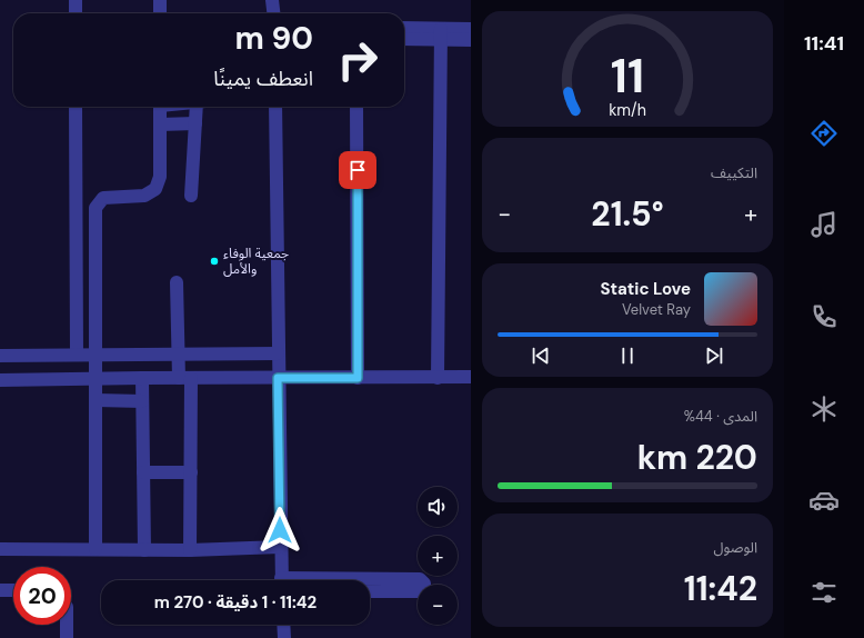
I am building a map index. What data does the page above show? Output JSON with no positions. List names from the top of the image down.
{
  "places": ["جمعية الوفاء والأمل"],
  "page": {
    "tabs": "11:41",
    "turn": ["90 m", "انعطف يمينًا"],
    "tile": [
      "التكييف",
      ["المدى · 44%", "220 km"],
      ["الوصول", "11:42"]
    ],
    "heat": ["−", "21.5°", "+"],
    "song": ["Static Love", "Velvet Ray"],
    "map_buttons": ["+", "−"],
    "limit": "20",
    "trip": "11:42 · 1 دقيقة · 270 m",
    "gauge": ["11", "km/h"]
  }
}
